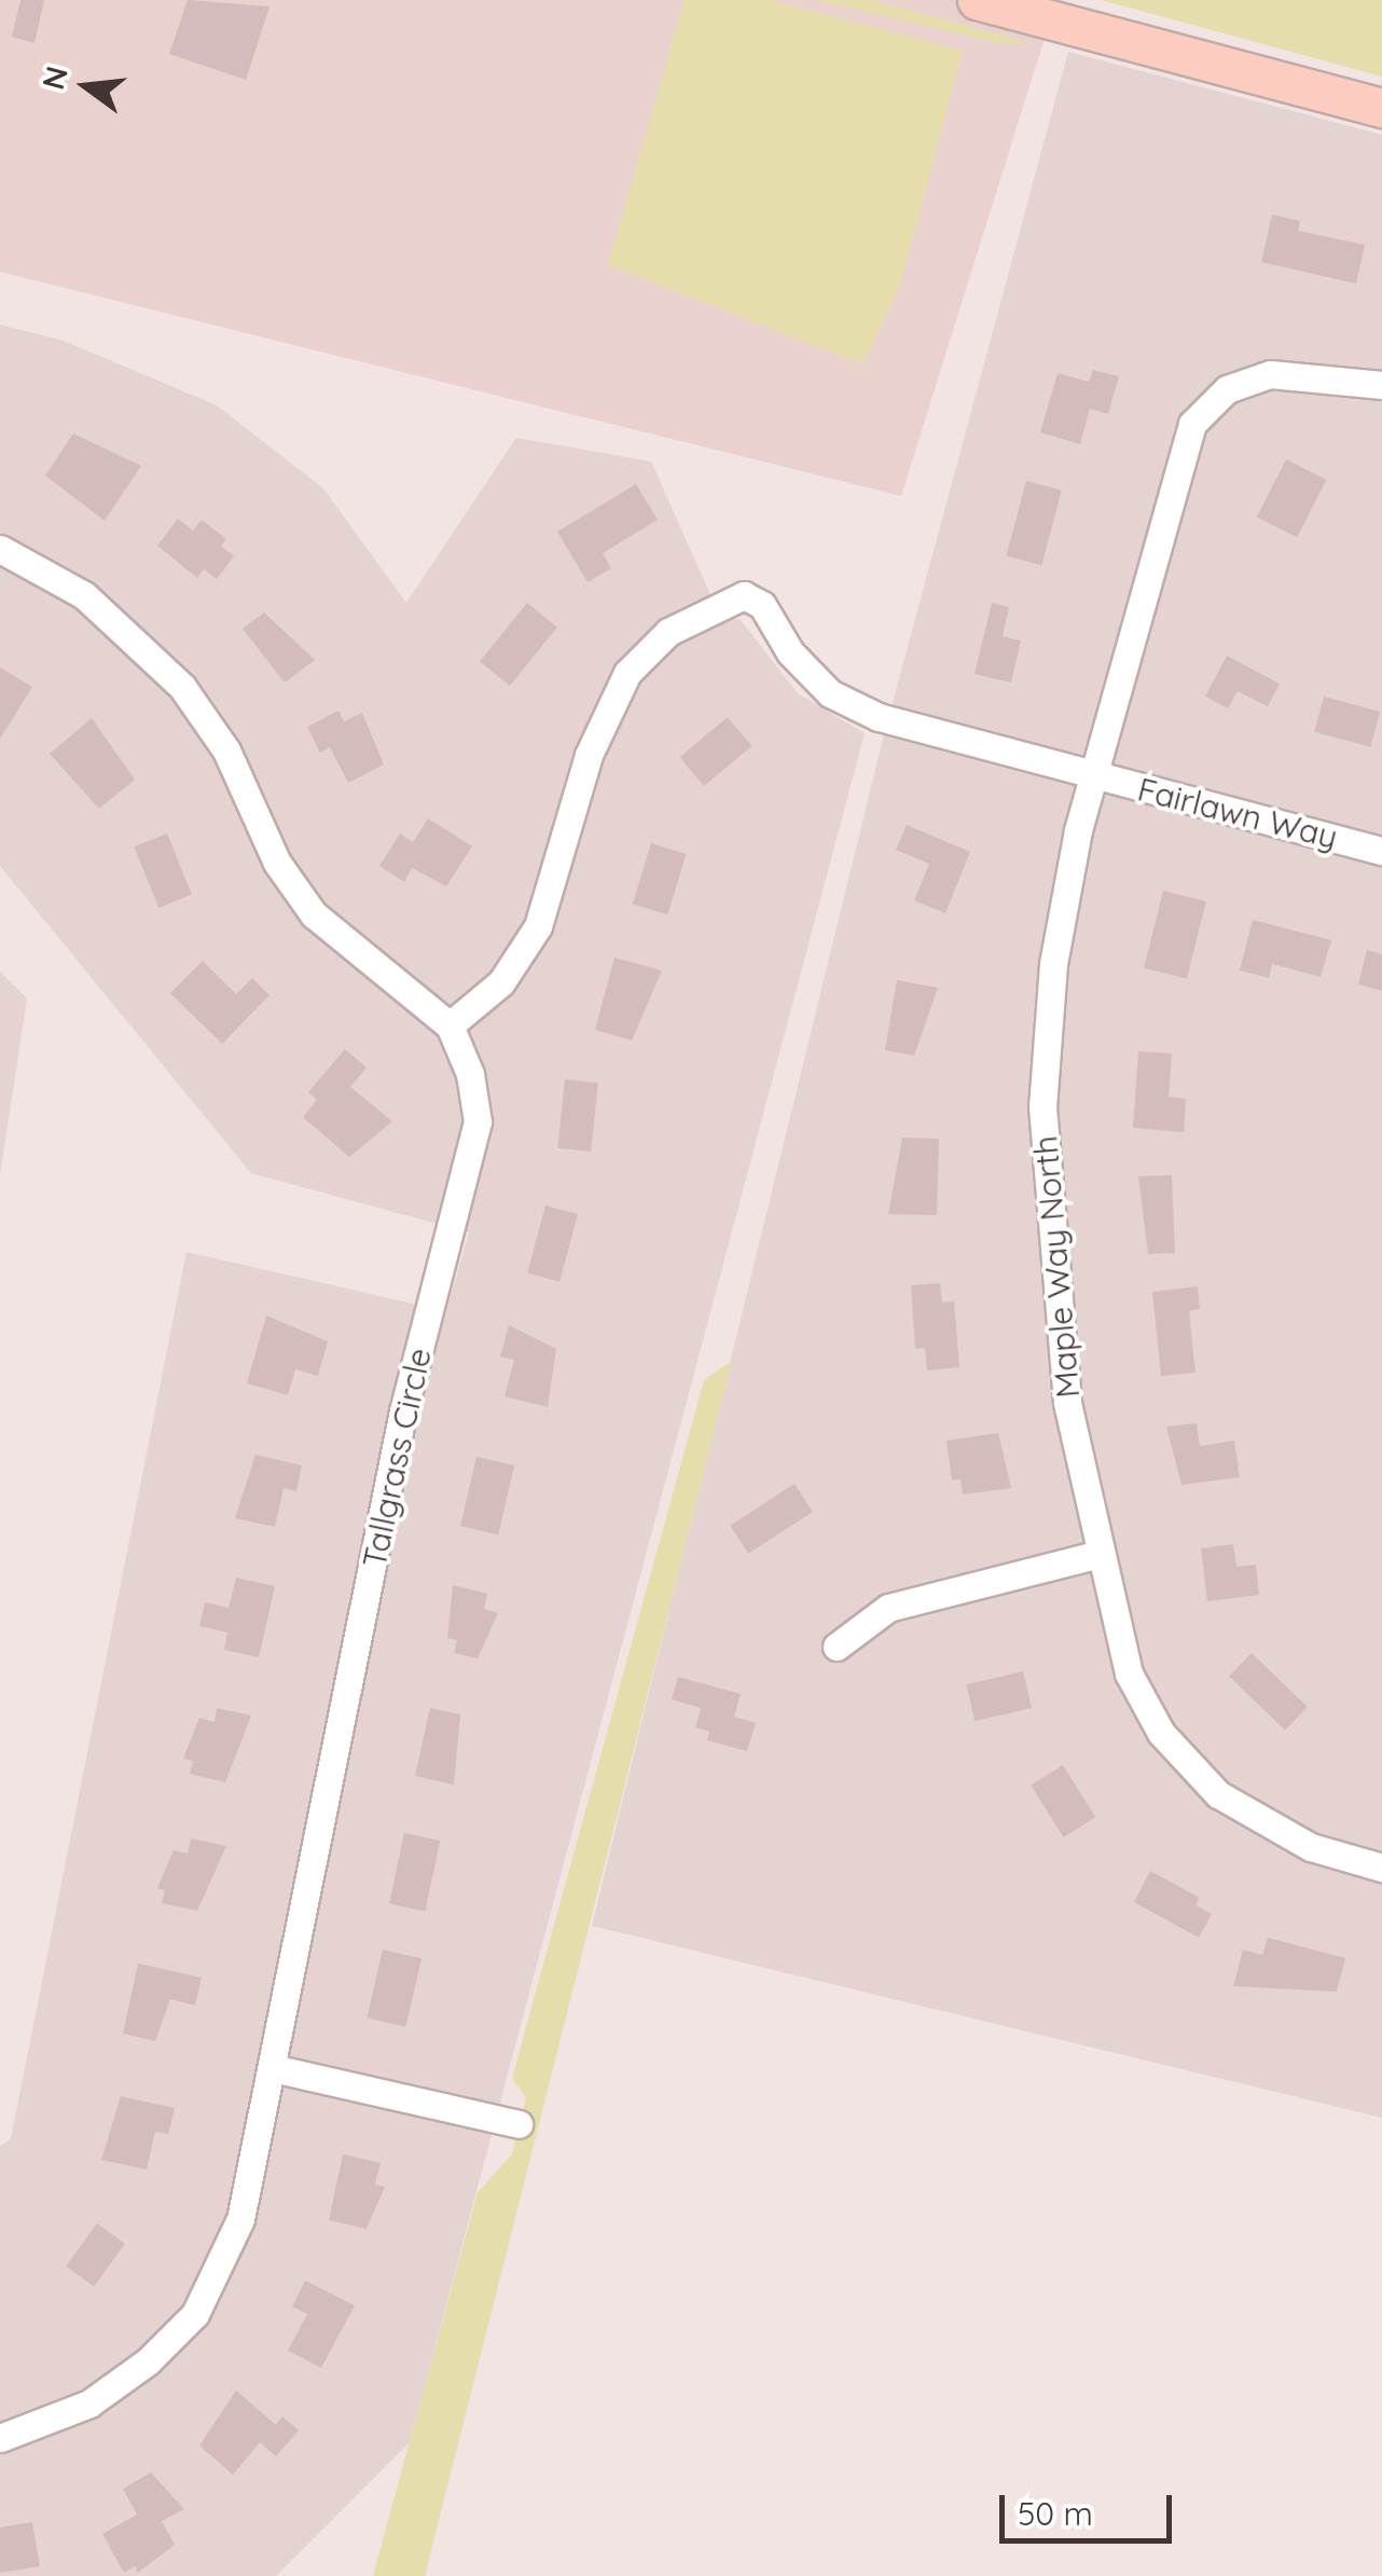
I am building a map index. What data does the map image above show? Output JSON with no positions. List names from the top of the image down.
{
  "streets": {
    "street": ["Fairlawn Way", "Maple Way North", "Tallgrass Circle"]
  },
  "crossings": [
    ["Fairlawn Way", "Maple Way North"],
    ["Fairlawn Way", "Tallgrass Circle"]
  ],
  "scale_bar": "50 m",
  "north": "left"
}
